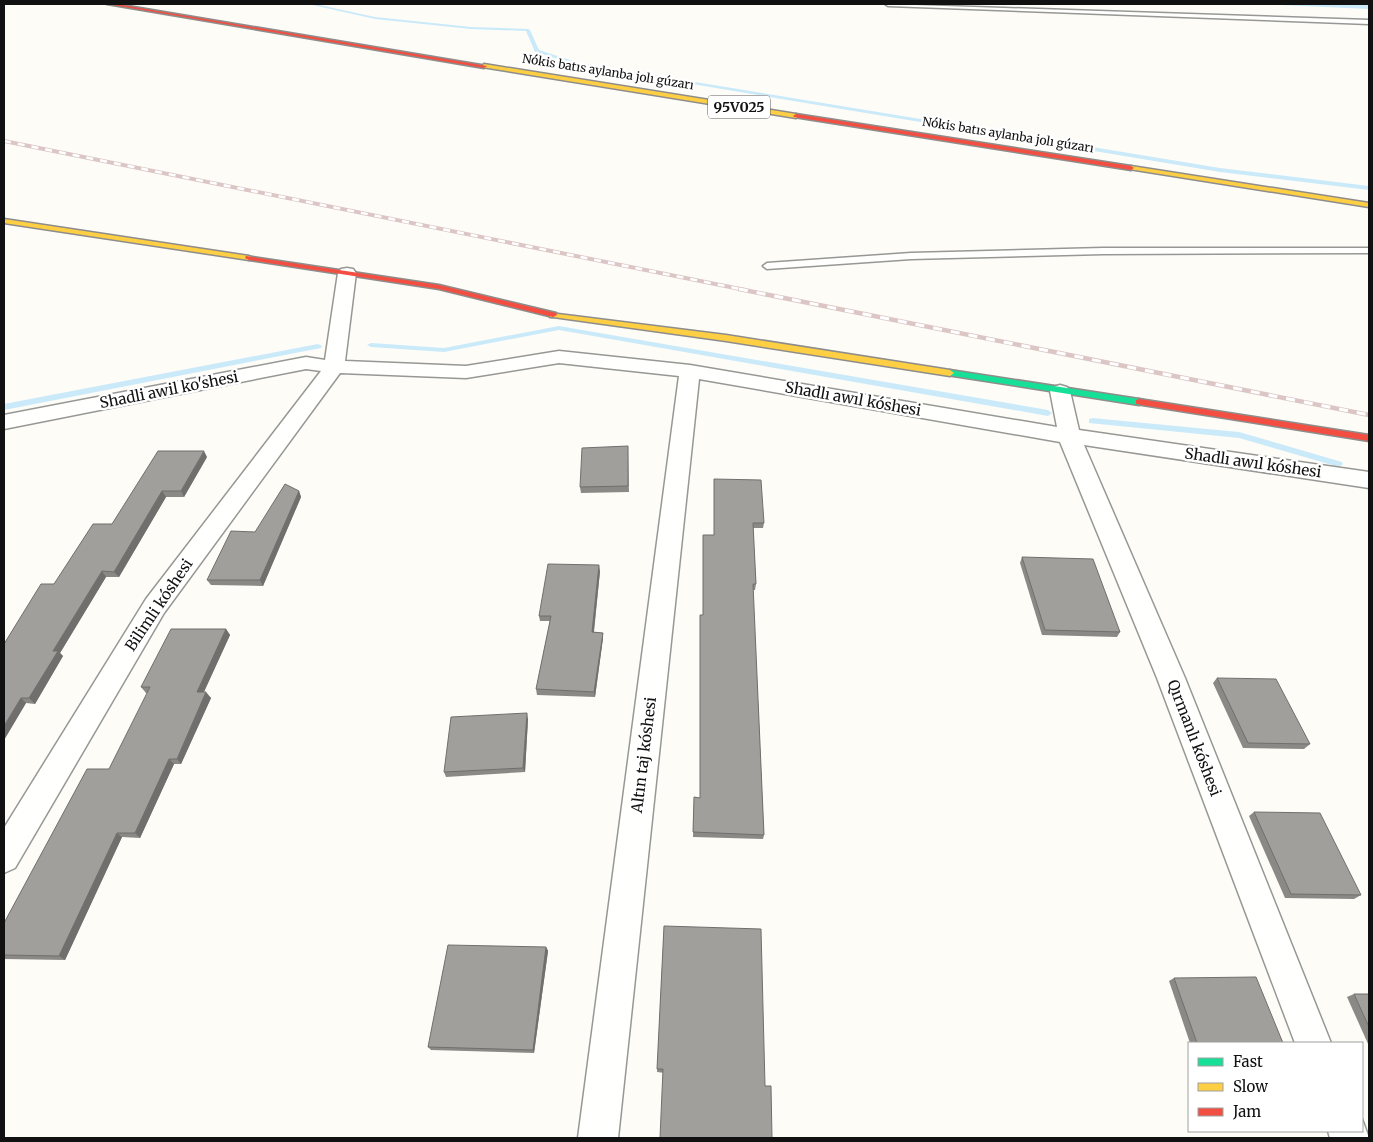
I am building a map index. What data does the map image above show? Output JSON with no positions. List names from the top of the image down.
{
  "streets": {
    "main road": ["Nókis batıs aylanba jolı gúzarı", "95V025"],
    "street": [
      "Shadli awil ko'shesi",
      "Shadlı awıl kóshesi",
      "Bilimli kóshesi",
      "Qırmanlı kóshesi",
      "Altın taj kóshesi"
    ]
  },
  "crossings": [
    ["Shadli awil ko'shesi", "Shadlı awıl kóshesi"],
    ["Shadli awil ko'shesi", "Bilimli kóshesi"],
    ["Shadlı awıl kóshesi", "Bilimli kóshesi"],
    ["Shadlı awıl kóshesi", "Qırmanlı kóshesi"],
    ["Shadlı awıl kóshesi", "Altın taj kóshesi"]
  ],
  "legend": ["Fast", "Slow", "Jam"]
}
